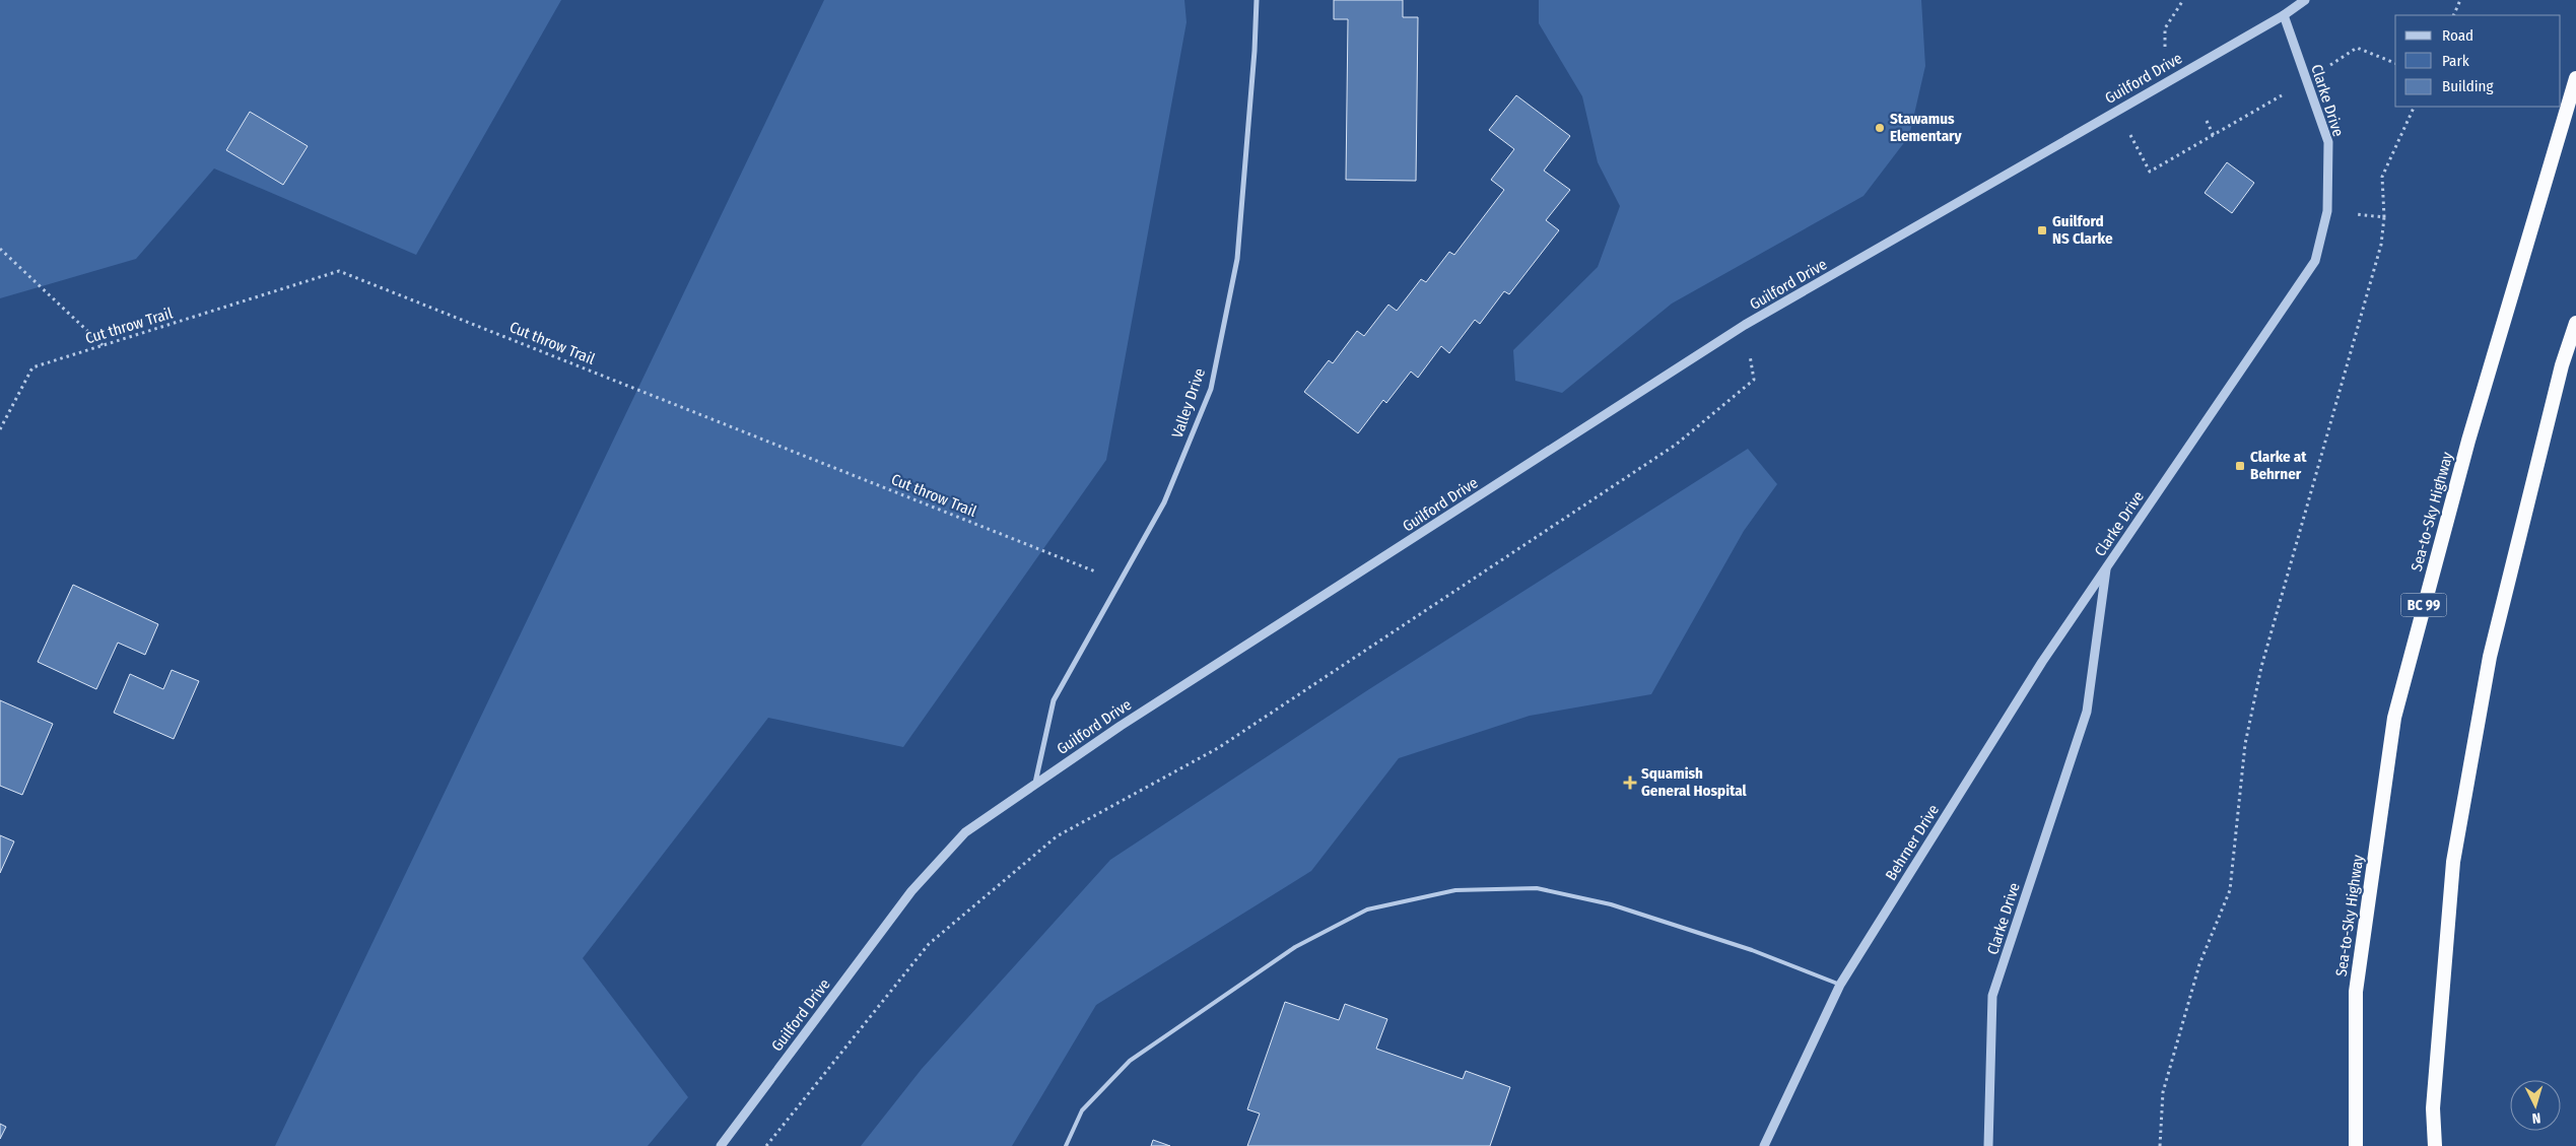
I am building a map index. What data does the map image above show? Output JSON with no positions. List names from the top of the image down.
{
  "streets": {
    "highway": ["Sea-to-Sky Highway", "BC 99"],
    "street": [
      "Guilford Drive",
      "Clarke Drive",
      "Valley Drive",
      "Behrner Drive"
    ],
    "path": ["Cut throw Trail"]
  },
  "crossings": [
    ["Guilford Drive", "Clarke Drive"],
    ["Guilford Drive", "Valley Drive"],
    ["Clarke Drive", "Behrner Drive"],
    ["Cut throw Trail", "Valley Drive"]
  ],
  "places": {
    "other": ["Stawamus Elementary"],
    "transit": ["Guilford NS Clarke", "Clarke at Behrner"],
    "health": ["Squamish General Hospital"]
  },
  "legend": ["Road", "Park", "Building"],
  "north": "bottom"
}
